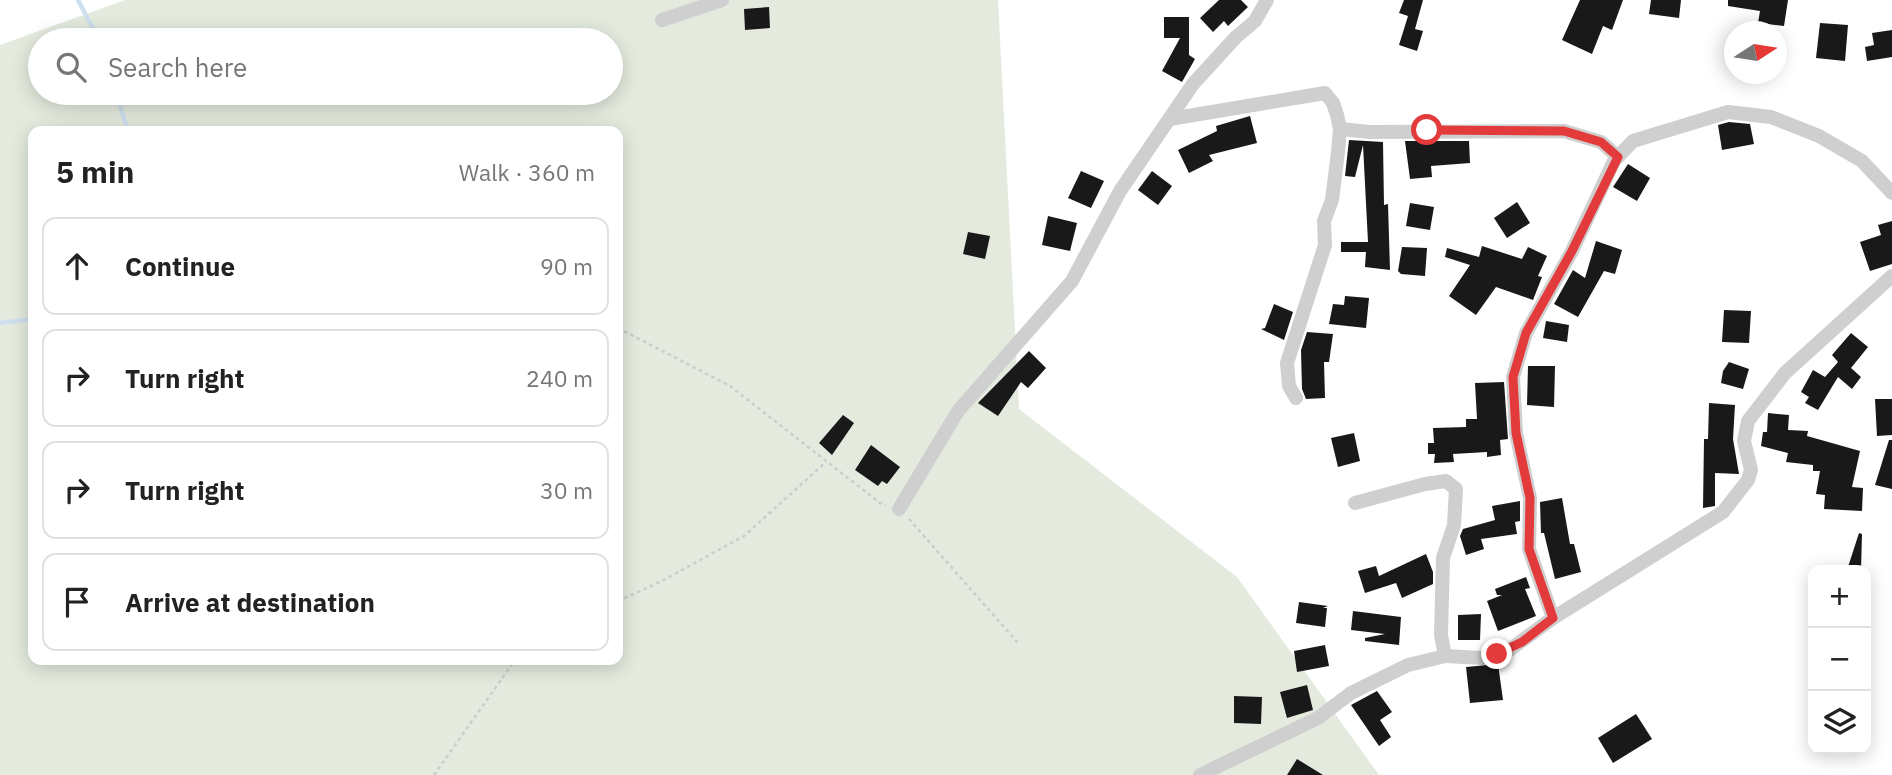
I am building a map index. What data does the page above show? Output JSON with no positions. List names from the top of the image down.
{
  "north": "right",
  "page": {
    "search": "Search here",
    "heading": ["5 min", "Walk · 360 m"],
    "list": [
      ["Continue", "90 m"],
      ["Turn right", "240 m"],
      ["Turn right", "30 m"],
      "Arrive at destination"
    ],
    "map_buttons": ["+", "−"]
  }
}
